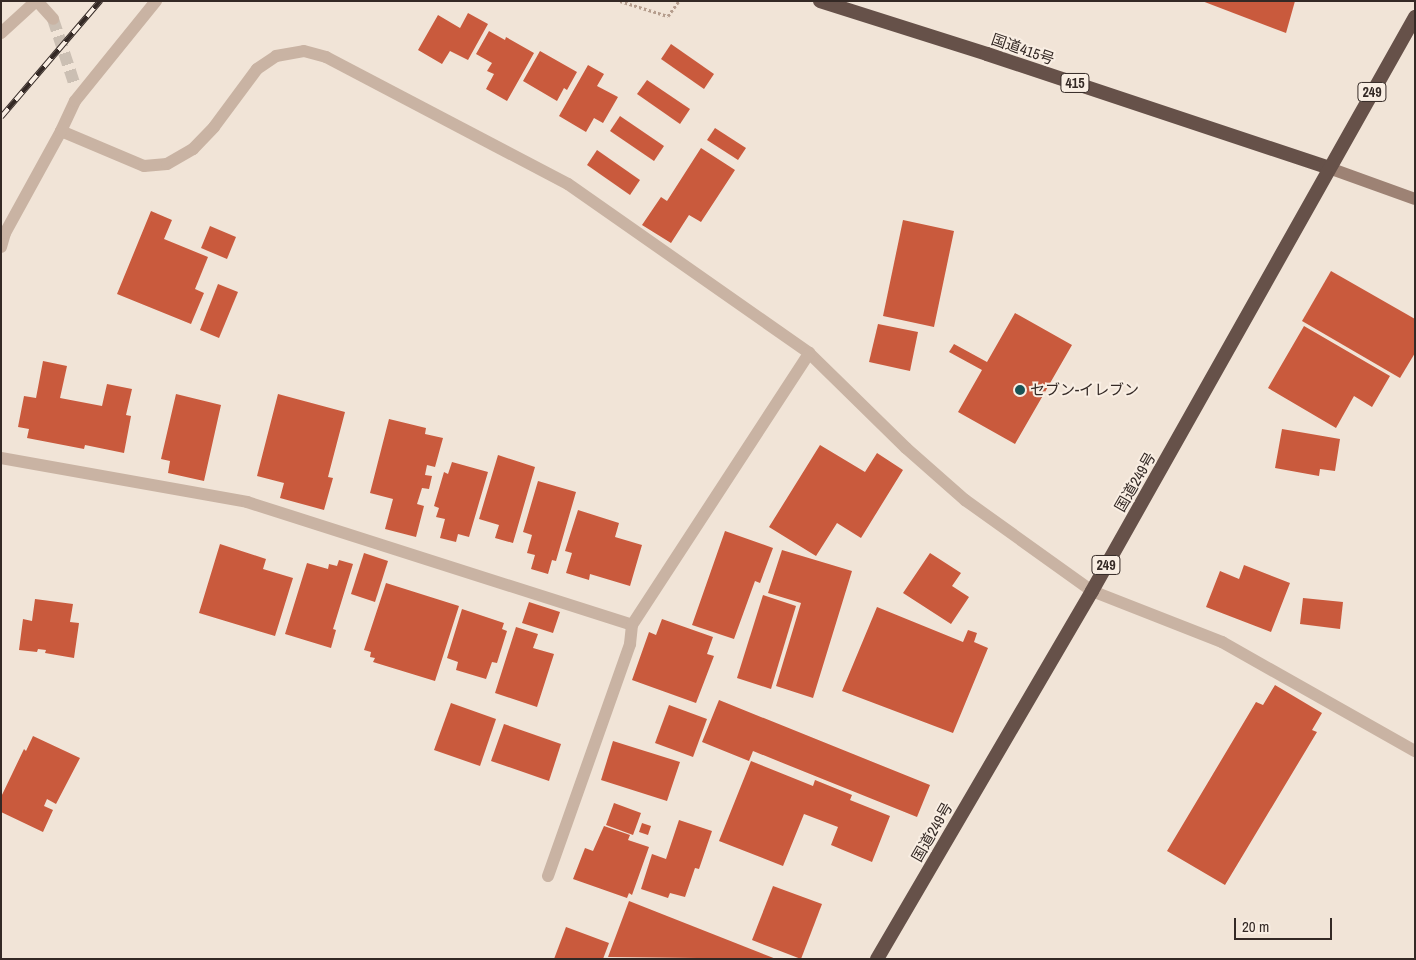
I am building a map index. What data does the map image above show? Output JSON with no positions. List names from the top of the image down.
{
  "streets": {
    "highway": [
      "国道415号",
      "415",
      "249",
      "国道249号"
    ]
  },
  "crossings": [
    ["国道415号", "国道249号"]
  ],
  "places": ["セブン-イレブン"],
  "scale_bar": "20 m"
}
